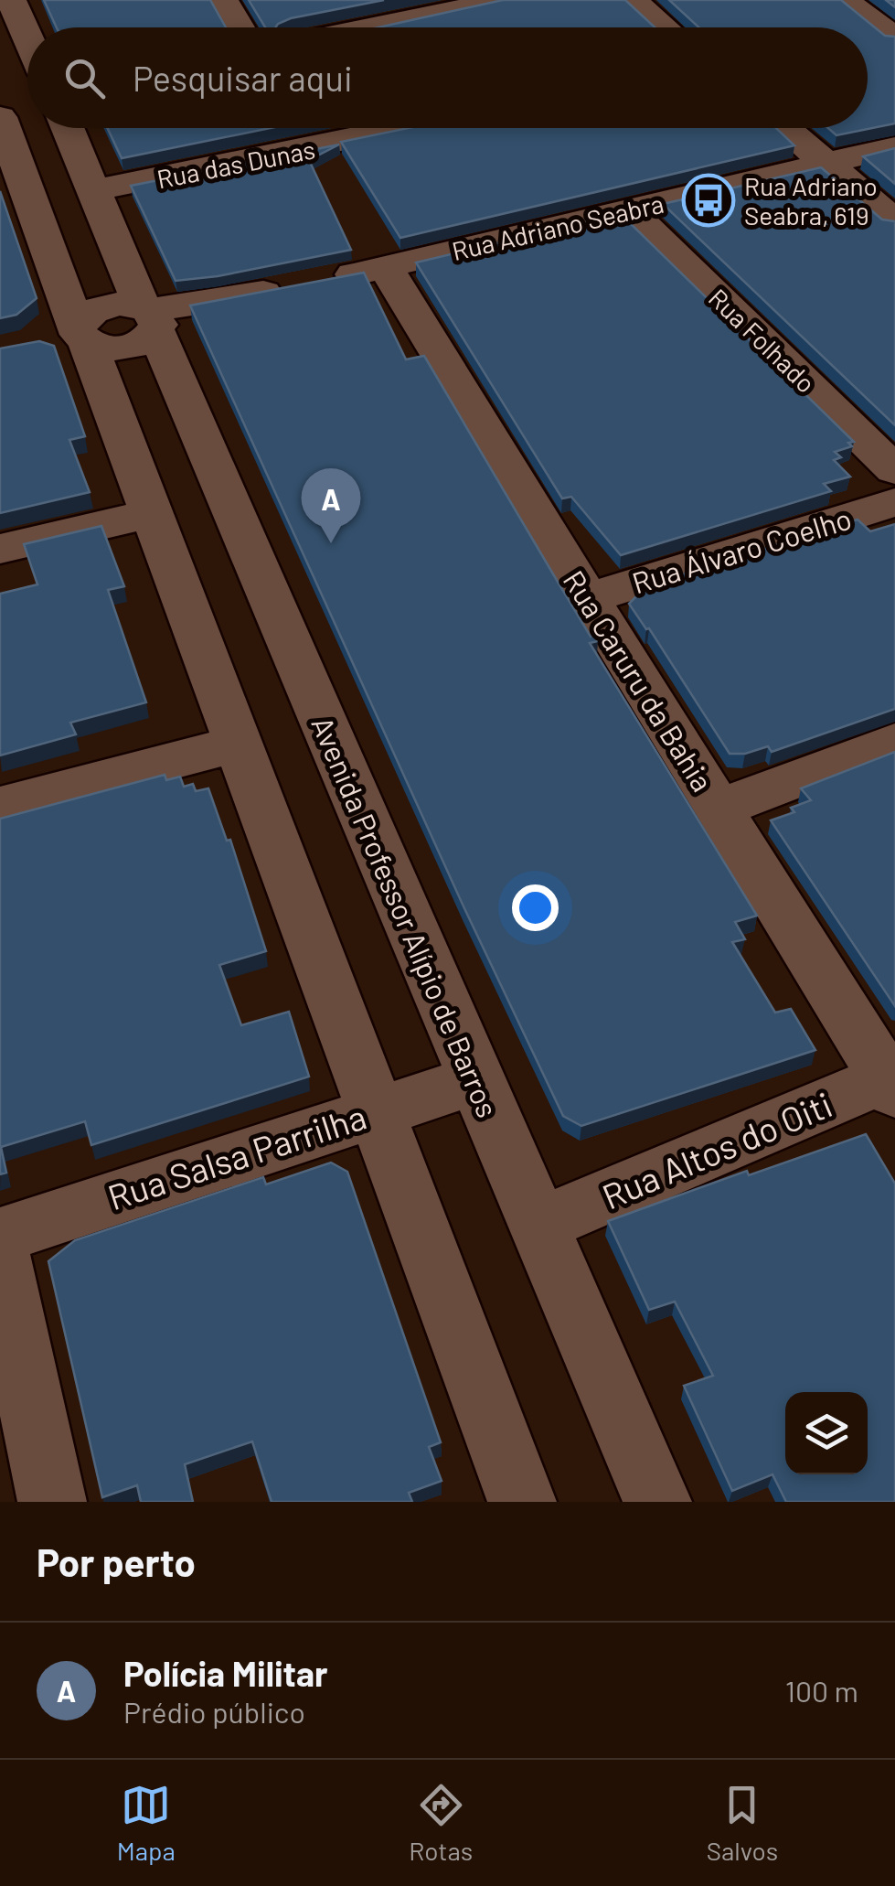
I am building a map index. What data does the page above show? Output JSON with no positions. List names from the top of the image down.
{
  "streets": {
    "street": [
      "Rua das Dunas",
      "Rua Adriano Seabra",
      "Rua Folhado",
      "Rua Álvaro Coelho",
      "Rua Caruru da Bahia",
      "Avenida Professor Alípio de Barros",
      "Rua Altos do Oiti",
      "Rua Salsa Parrilha"
    ]
  },
  "crossings": [
    ["Rua das Dunas", "Avenida Professor Alípio de Barros"],
    ["Rua Adriano Seabra", "Rua Folhado"],
    ["Rua Adriano Seabra", "Rua Caruru da Bahia"],
    ["Rua Adriano Seabra", "Avenida Professor Alípio de Barros"],
    ["Rua Álvaro Coelho", "Rua Caruru da Bahia"],
    ["Rua Caruru da Bahia", "Rua Altos do Oiti"],
    ["Avenida Professor Alípio de Barros", "Rua Altos do Oiti"],
    ["Avenida Professor Alípio de Barros", "Rua Salsa Parrilha"]
  ],
  "places": {
    "bus stop": ["Rua Adriano Seabra, 619"]
  },
  "page": {
    "search": "Pesquisar aqui",
    "pins": "A",
    "heading": "Por perto",
    "list": [
      {
        "mark": "A",
        "name": "Polícia Militar",
        "note": "Prédio público",
        "value": "100 m"
      }
    ],
    "nav": ["Mapa", "Rotas", "Salvos"]
  }
}
